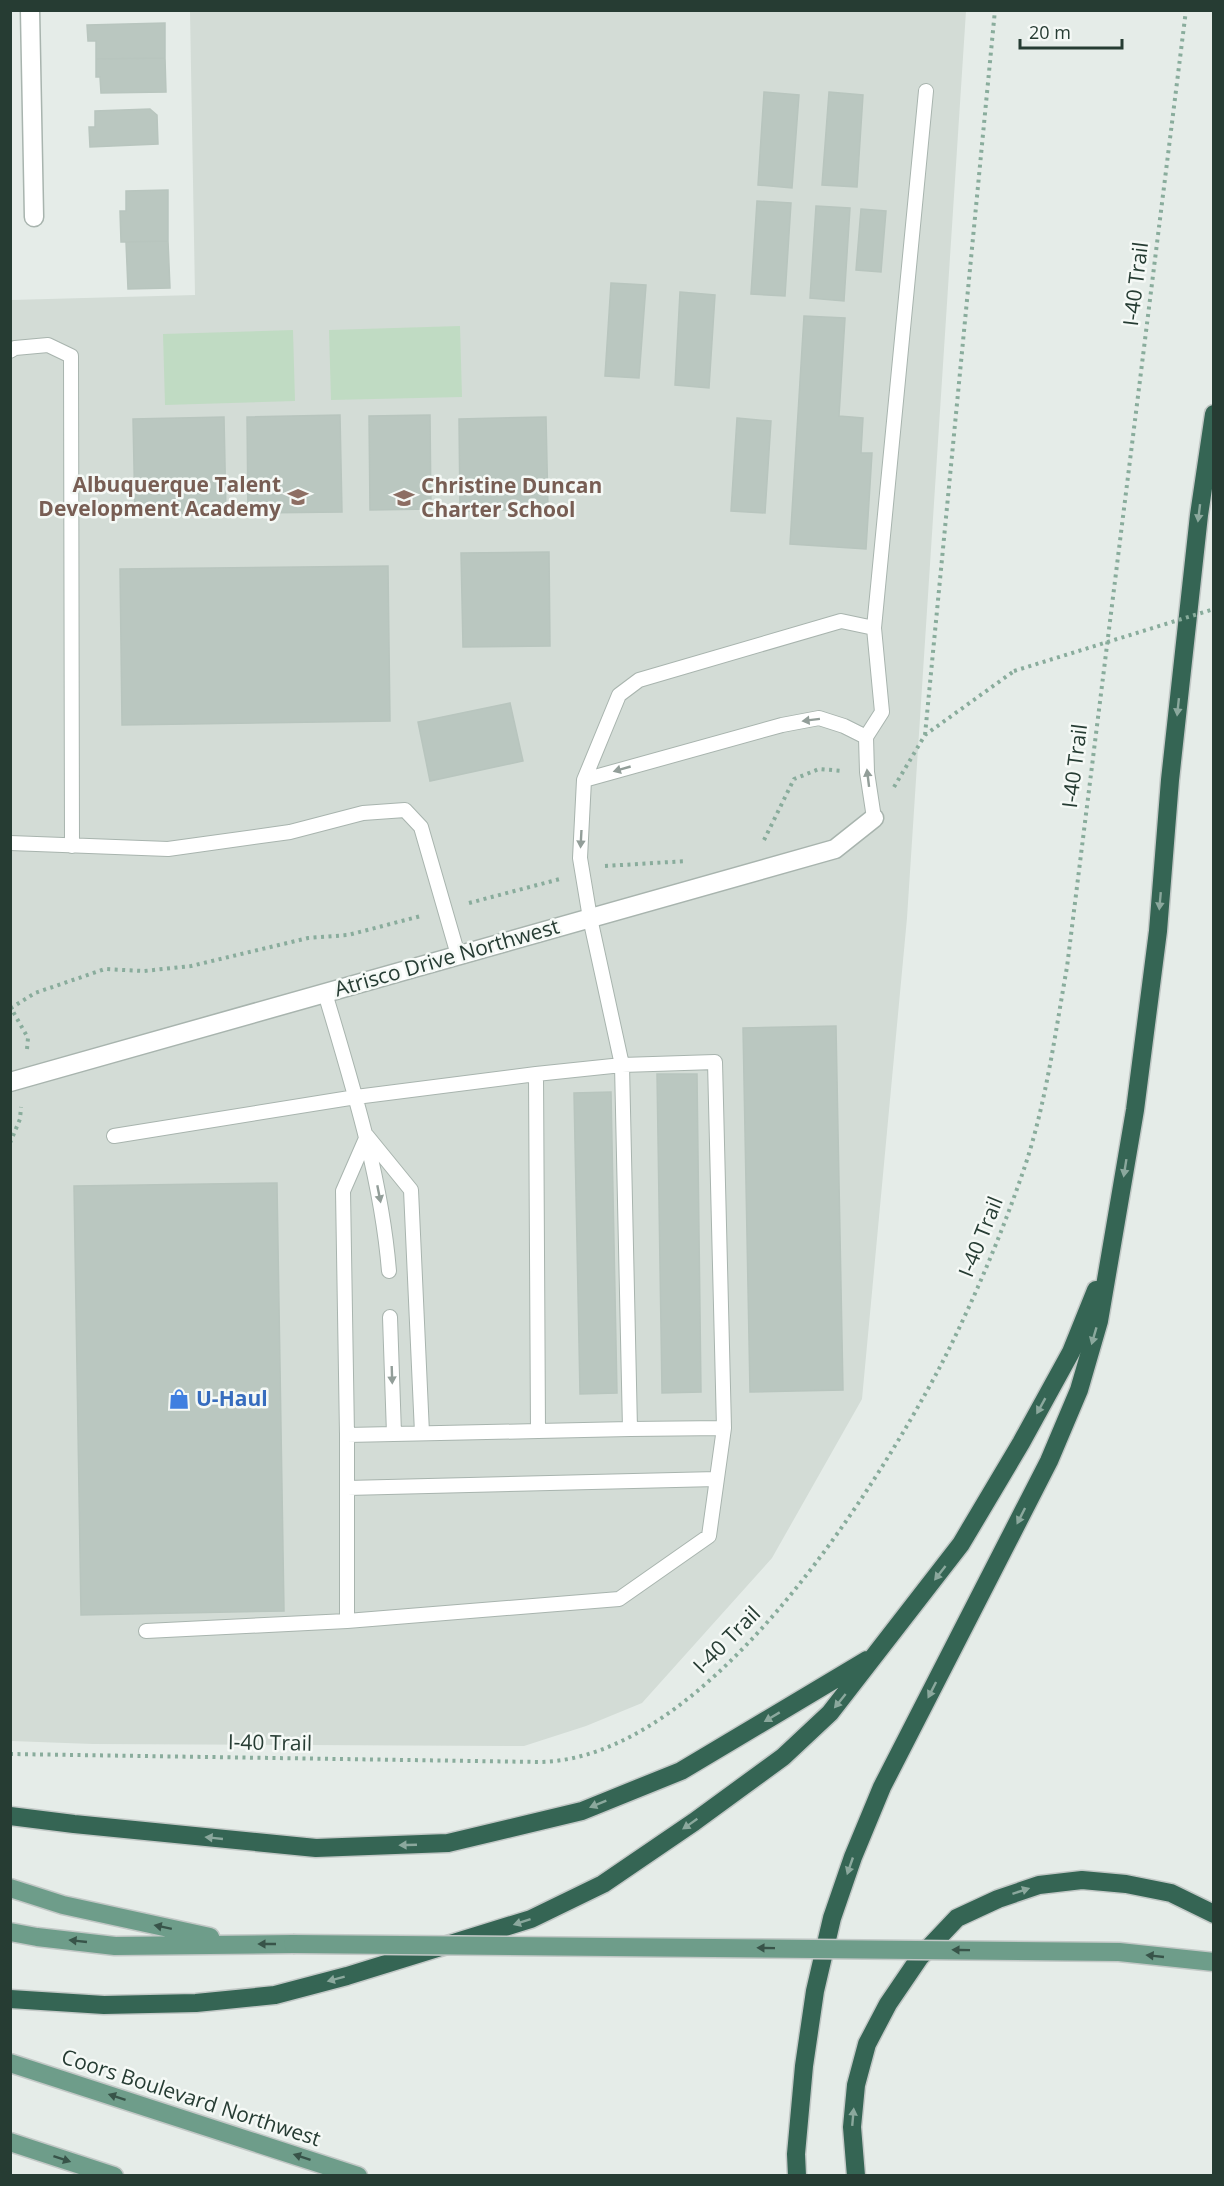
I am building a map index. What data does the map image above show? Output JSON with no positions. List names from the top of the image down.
{
  "streets": {
    "main road": ["Coors Boulevard Northwest"],
    "street": ["Atrisco Drive Northwest"],
    "path": ["I-40 Trail"]
  },
  "places": {
    "school or university": ["Albuquerque Talent Development Academy", "Christine Duncan Charter School"],
    "shop": ["U-Haul"]
  },
  "scale_bar": "20 m"
}
